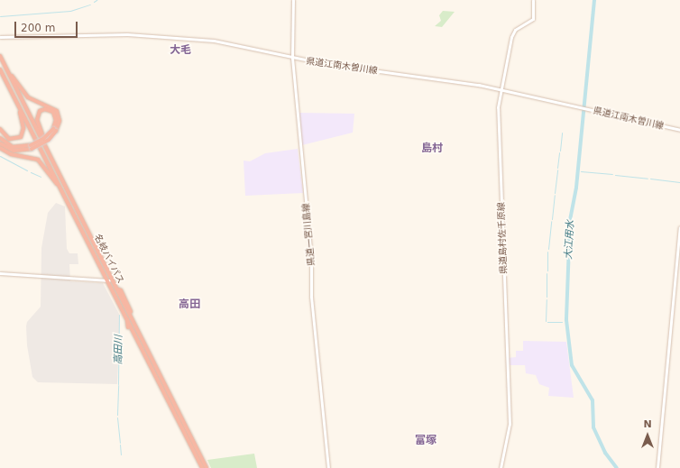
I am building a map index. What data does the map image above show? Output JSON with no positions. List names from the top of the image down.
{
  "streets": {
    "highway": ["名岐バイパス"],
    "main road": ["県道江南木曽川線", "県道一宮川島線", "県道島村佐千原線"]
  },
  "crossings": [
    ["県道江南木曽川線", "県道一宮川島線"],
    ["県道江南木曽川線", "県道島村佐千原線"]
  ],
  "districts": [
    "大毛",
    "島村",
    "高田",
    "富塚"
  ],
  "water": ["大江用水", "高田川"],
  "scale_bar": "200 m",
  "north": "top"
}
